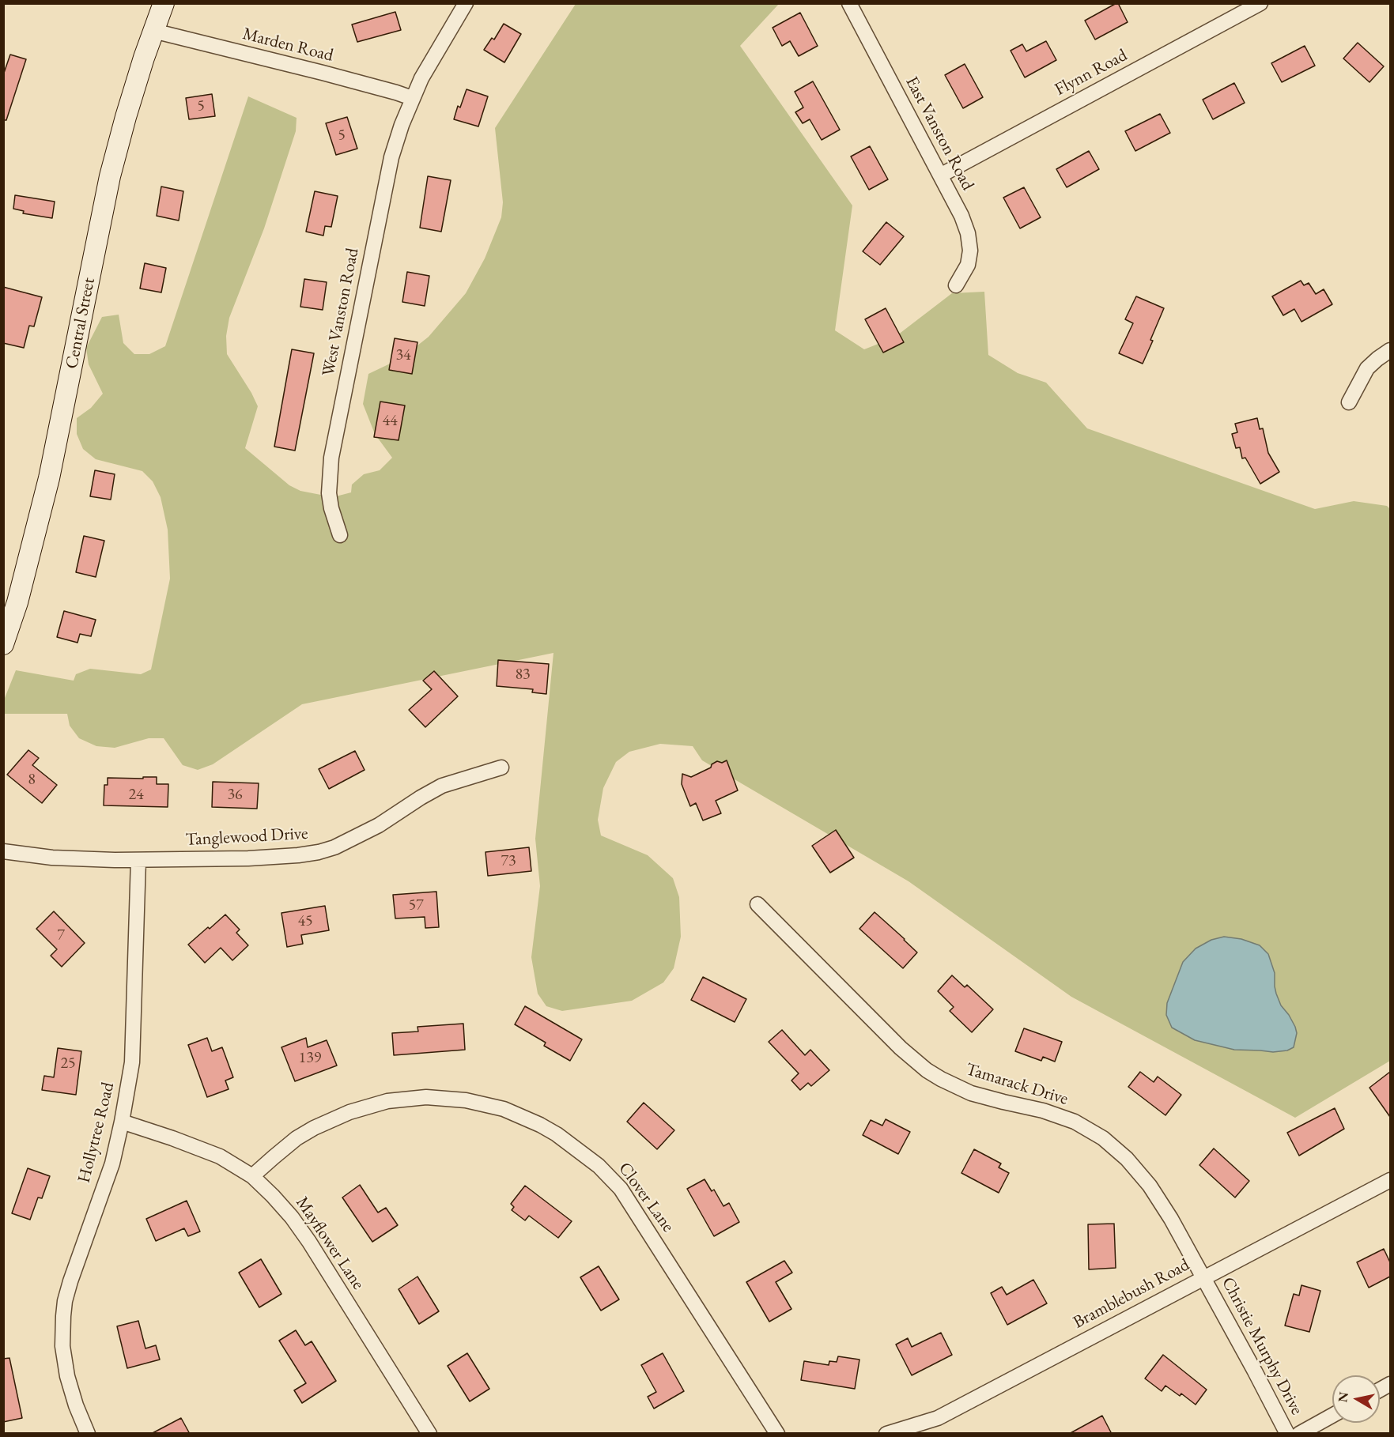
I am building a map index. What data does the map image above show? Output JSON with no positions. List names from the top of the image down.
{
  "streets": {
    "main road": ["Central Street"],
    "street": [
      "Marden Road",
      "Flynn Road",
      "East Vanston Road",
      "West Vanston Road",
      "Tanglewood Drive",
      "Tamarack Drive",
      "Hollytree Road",
      "Clover Lane",
      "Mayflower Lane",
      "Bramblebush Road",
      "Christie Murphy Drive"
    ]
  },
  "crossings": [
    ["Marden Road", "West Vanston Road"],
    ["Marden Road", "Central Street"],
    ["Flynn Road", "East Vanston Road"],
    ["Tanglewood Drive", "Hollytree Road"],
    ["Tamarack Drive", "Bramblebush Road"],
    ["Tamarack Drive", "Christie Murphy Drive"],
    ["Hollytree Road", "Mayflower Lane"],
    ["Clover Lane", "Mayflower Lane"],
    ["Bramblebush Road", "Christie Murphy Drive"]
  ],
  "house_numbers": [
    "5",
    "5",
    "34",
    "44",
    "83",
    "8",
    "24",
    "36",
    "73",
    "57",
    "45",
    "7",
    "139",
    "25"
  ],
  "north": "left"
}
